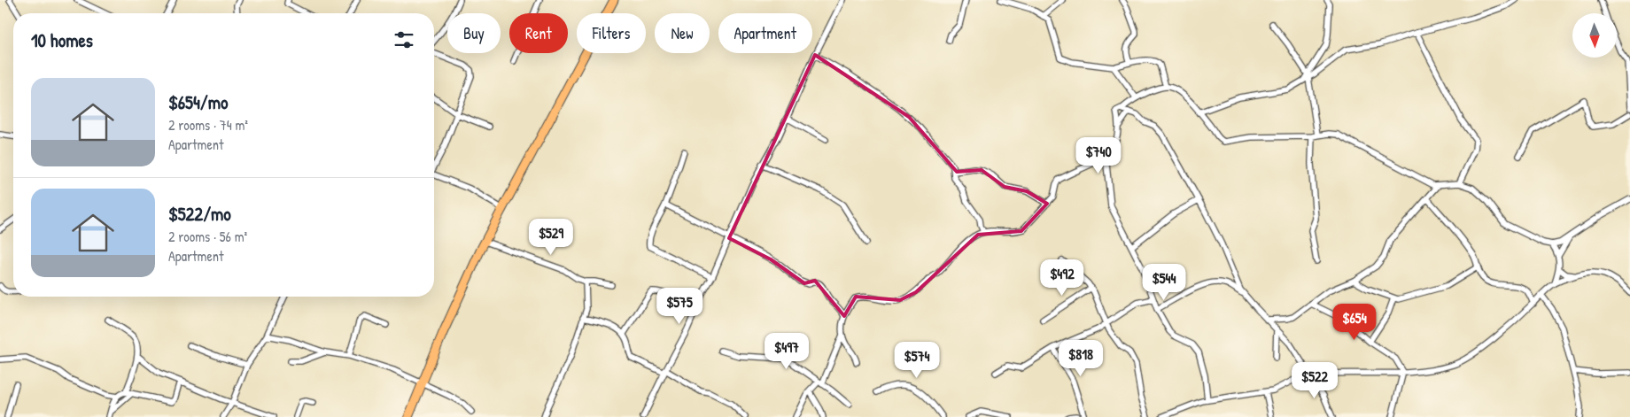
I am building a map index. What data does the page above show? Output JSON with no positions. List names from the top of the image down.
{
  "north": "bottom",
  "page": {
    "chip": [
      "Buy",
      "Rent",
      "Filters",
      "New",
      "Apartment"
    ],
    "heading": "10 homes",
    "list": [
      {
        "name": "$654/mo",
        "note": "2 rooms · 74 m² · Apartment"
      },
      {
        "name": "$522/mo",
        "note": "2 rooms · 56 m² · Apartment"
      }
    ],
    "price": [
      "$740",
      "$529",
      "$492",
      "$544",
      "$575",
      "$654",
      "$497",
      "$818",
      "$574",
      "$522"
    ]
  }
}
